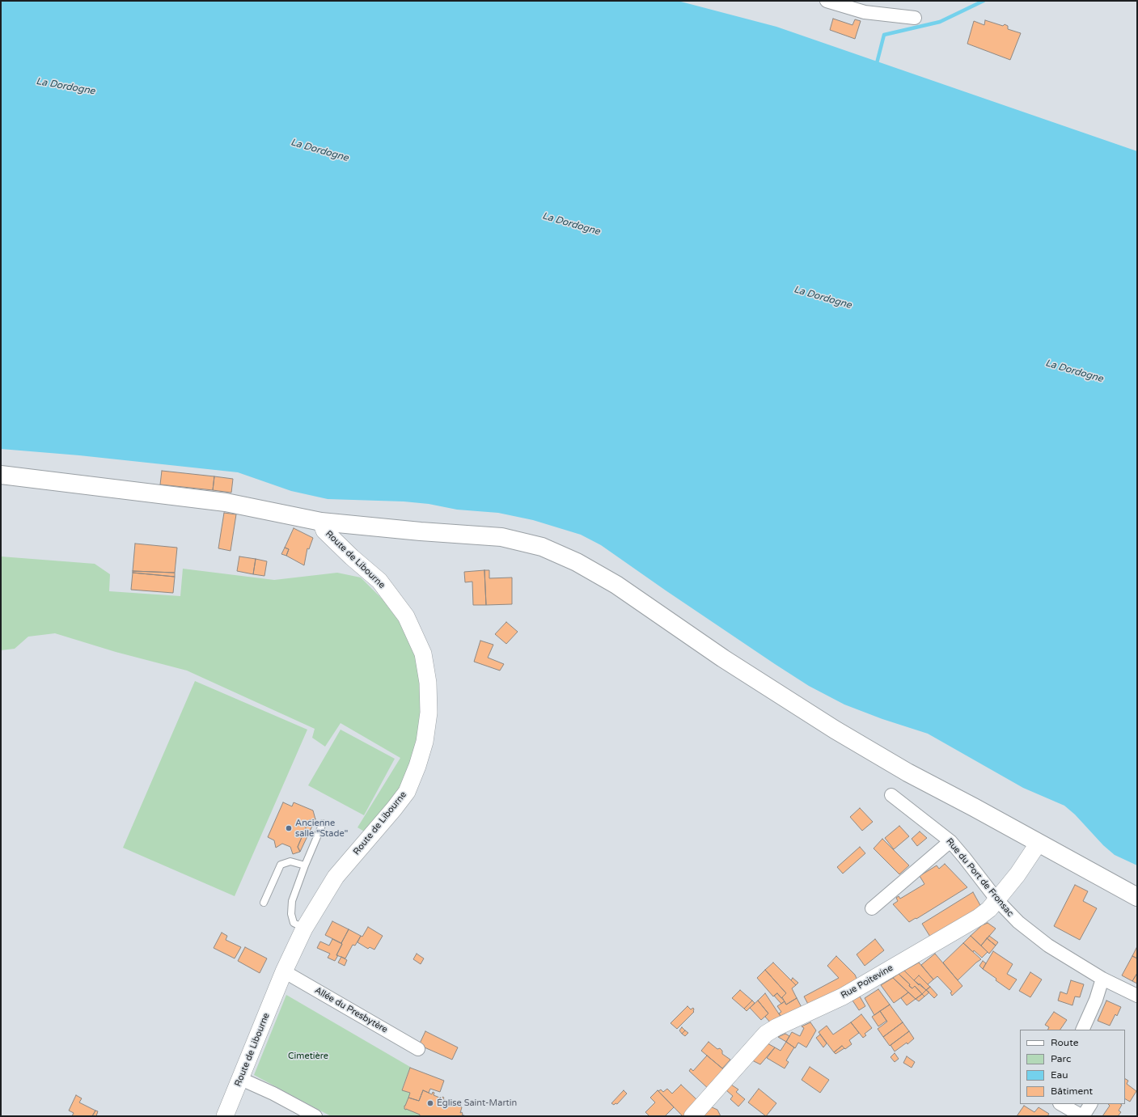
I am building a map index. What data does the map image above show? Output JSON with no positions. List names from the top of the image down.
{
  "streets": {
    "street": [
      "Route de Libourne",
      "Rue du Port de Fronsac",
      "Rue Poitevine",
      "Allée du Presbytère"
    ]
  },
  "crossings": [
    ["Route de Libourne", "Allée du Presbytère"],
    ["Rue du Port de Fronsac", "Rue Poitevine"]
  ],
  "water": ["La Dordogne"],
  "parks": ["Cimetière"],
  "places": ["Ancienne salle \"Stade\"", "Église Saint-Martin"],
  "legend": [
    "Route",
    "Parc",
    "Eau",
    "Bâtiment"
  ]
}
